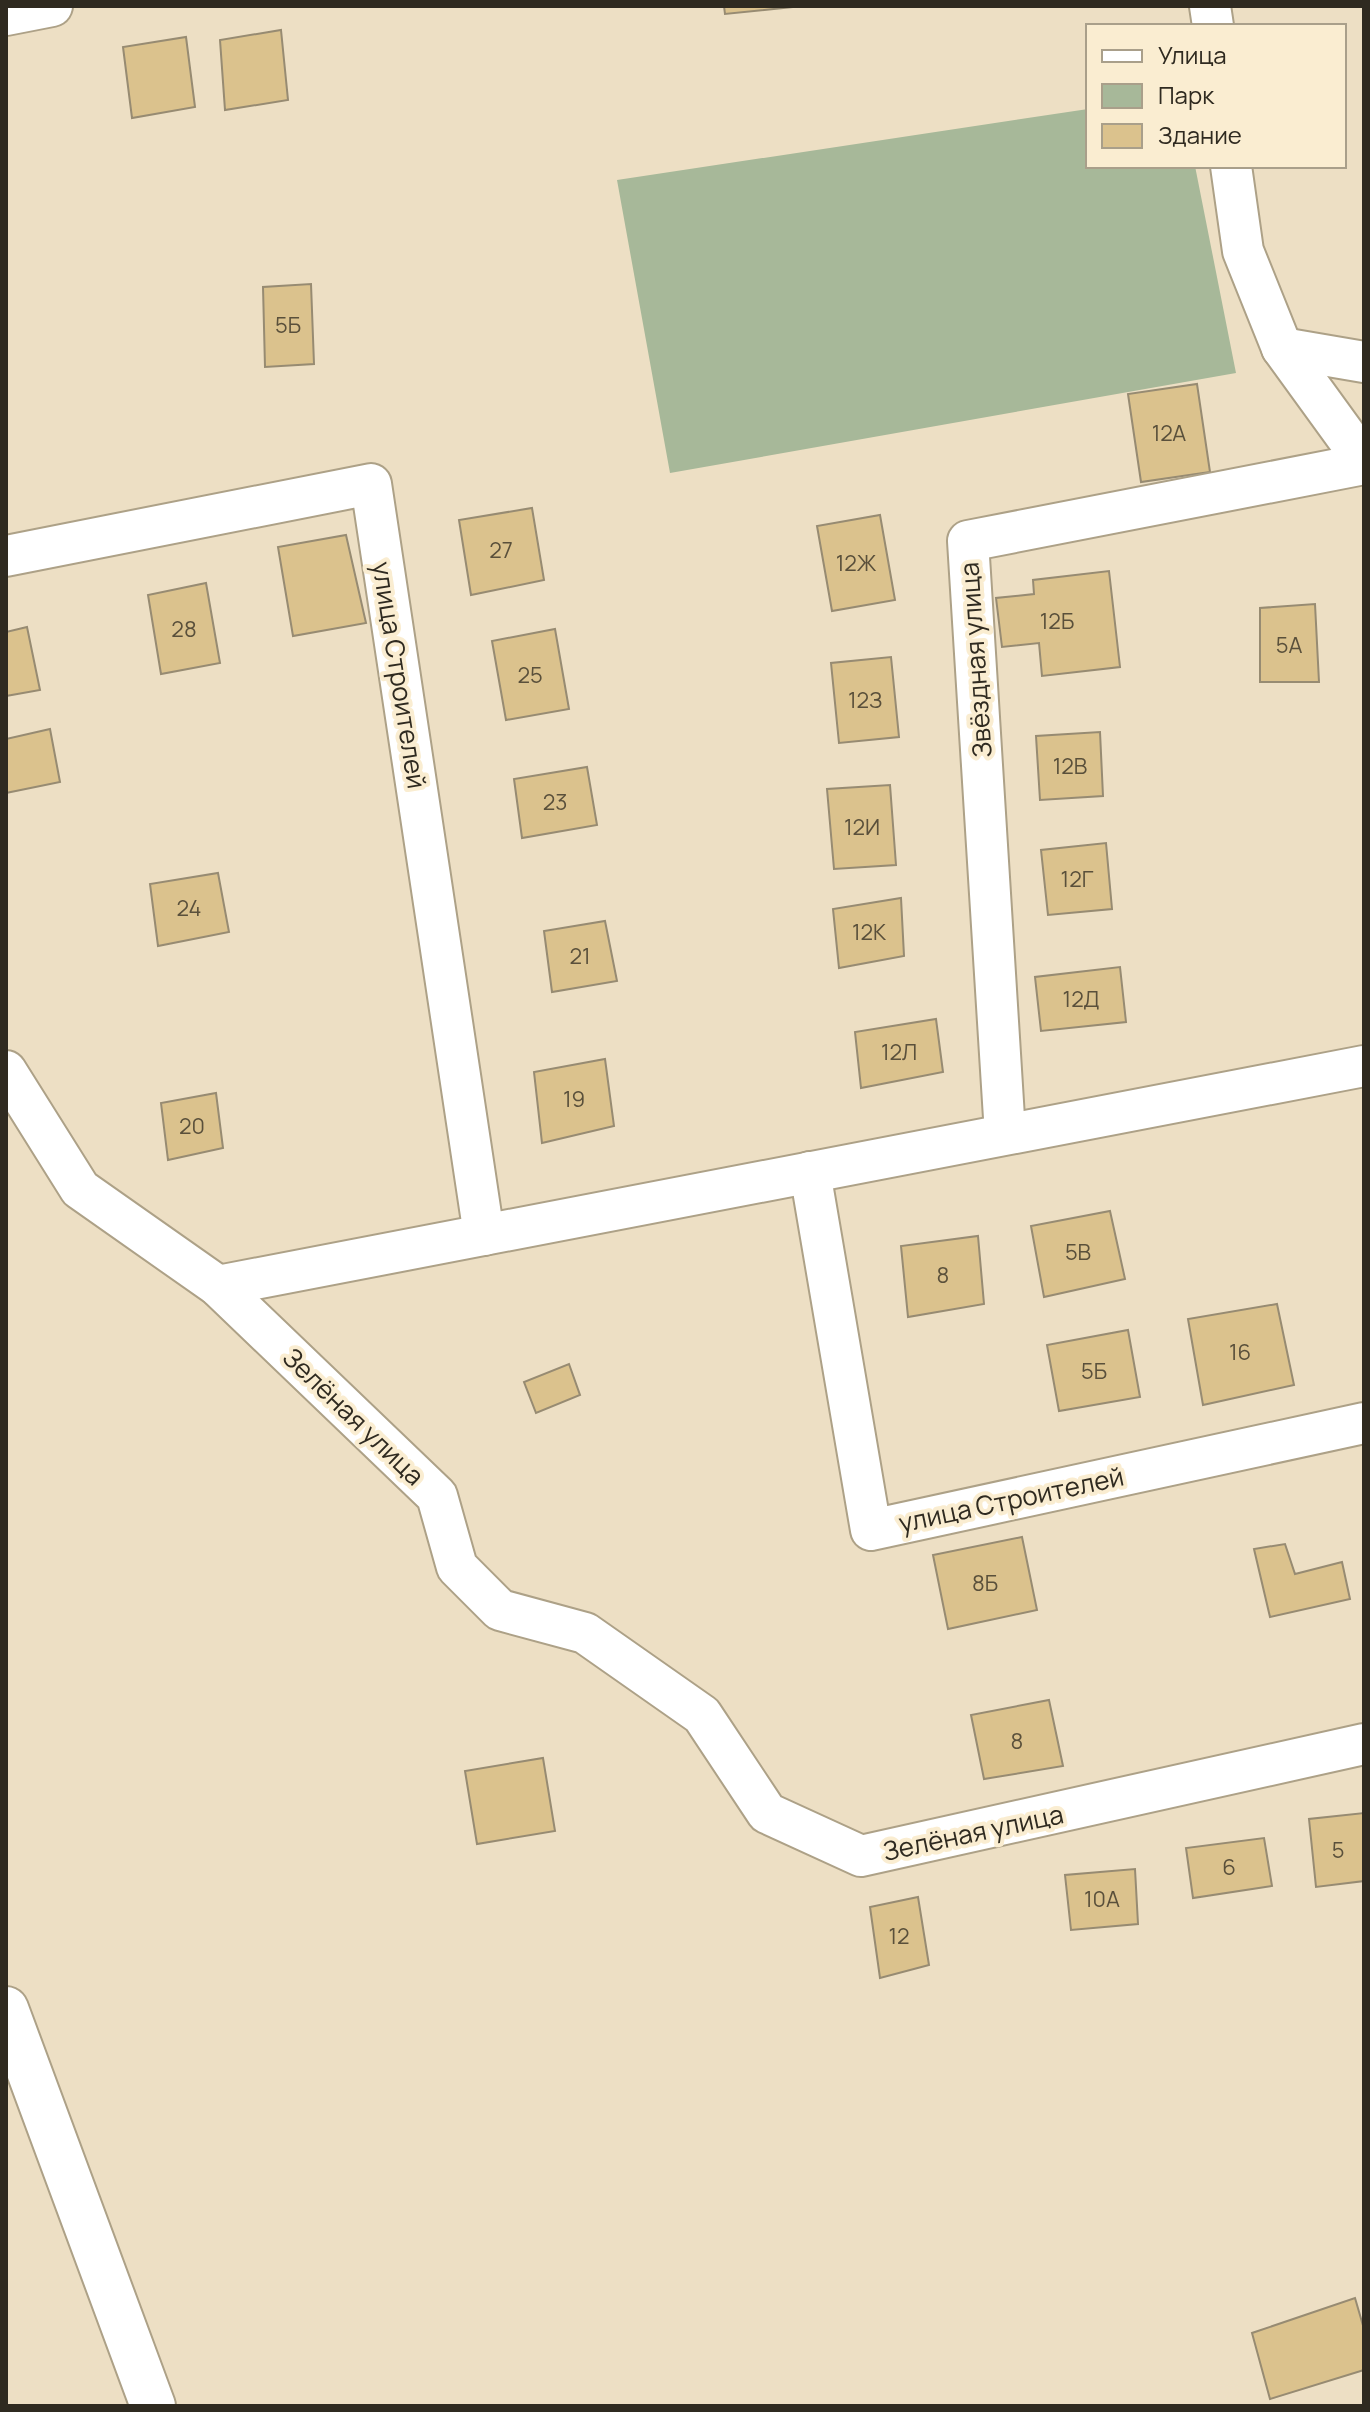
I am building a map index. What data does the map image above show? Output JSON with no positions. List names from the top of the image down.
{
  "streets": {
    "street": ["Звёздная улица", "улица Строителей", "Зелёная улица"]
  },
  "house_numbers": [
    "5Б",
    "12А",
    "27",
    "12Ж",
    "12Б",
    "28",
    "5А",
    "25",
    "12З",
    "12В",
    "23",
    "12И",
    "12Г",
    "24",
    "12К",
    "21",
    "12Д",
    "12Л",
    "19",
    "20",
    "5В",
    "8",
    "16",
    "5Б",
    "8Б",
    "8",
    "5",
    "6",
    "10А",
    "12"
  ],
  "legend": ["Улица", "Парк", "Здание"]
}
